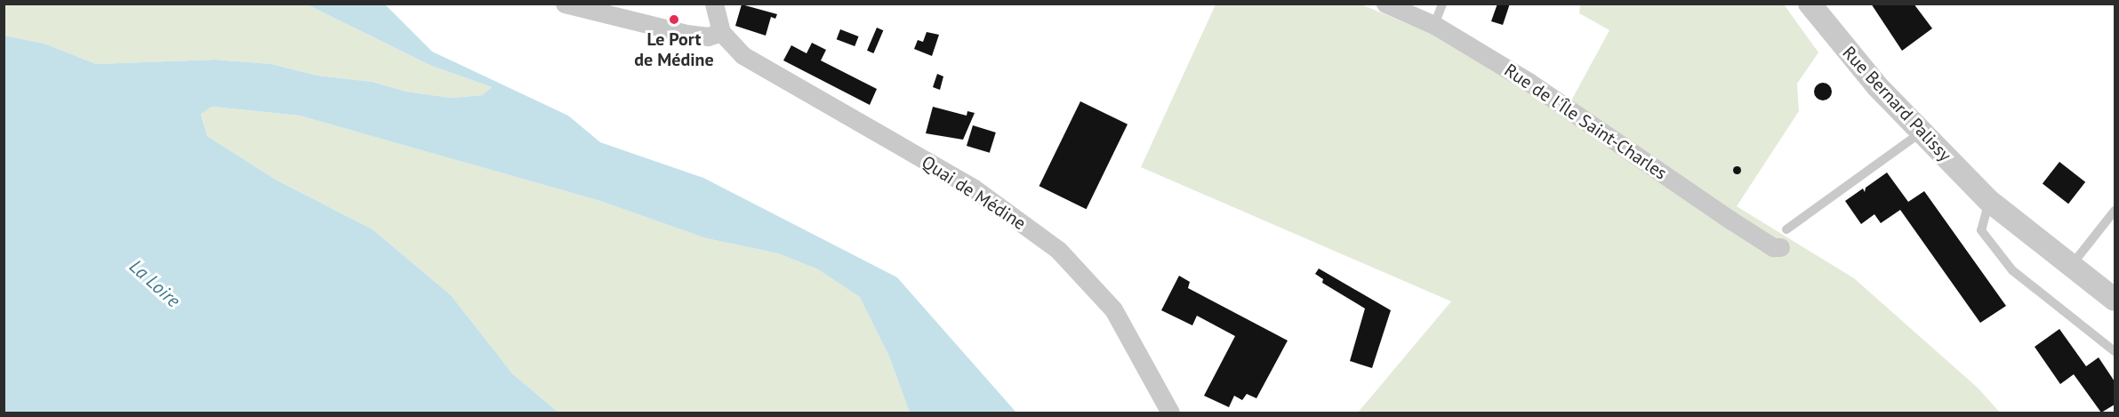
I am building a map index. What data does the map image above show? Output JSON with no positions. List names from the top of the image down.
{
  "streets": {
    "street": ["Rue Bernard Palissy", "Rue de l'Île Saint-Charles", "Quai de Médine"]
  },
  "water": ["La Loire"],
  "places": ["Le Port de Médine"]
}
